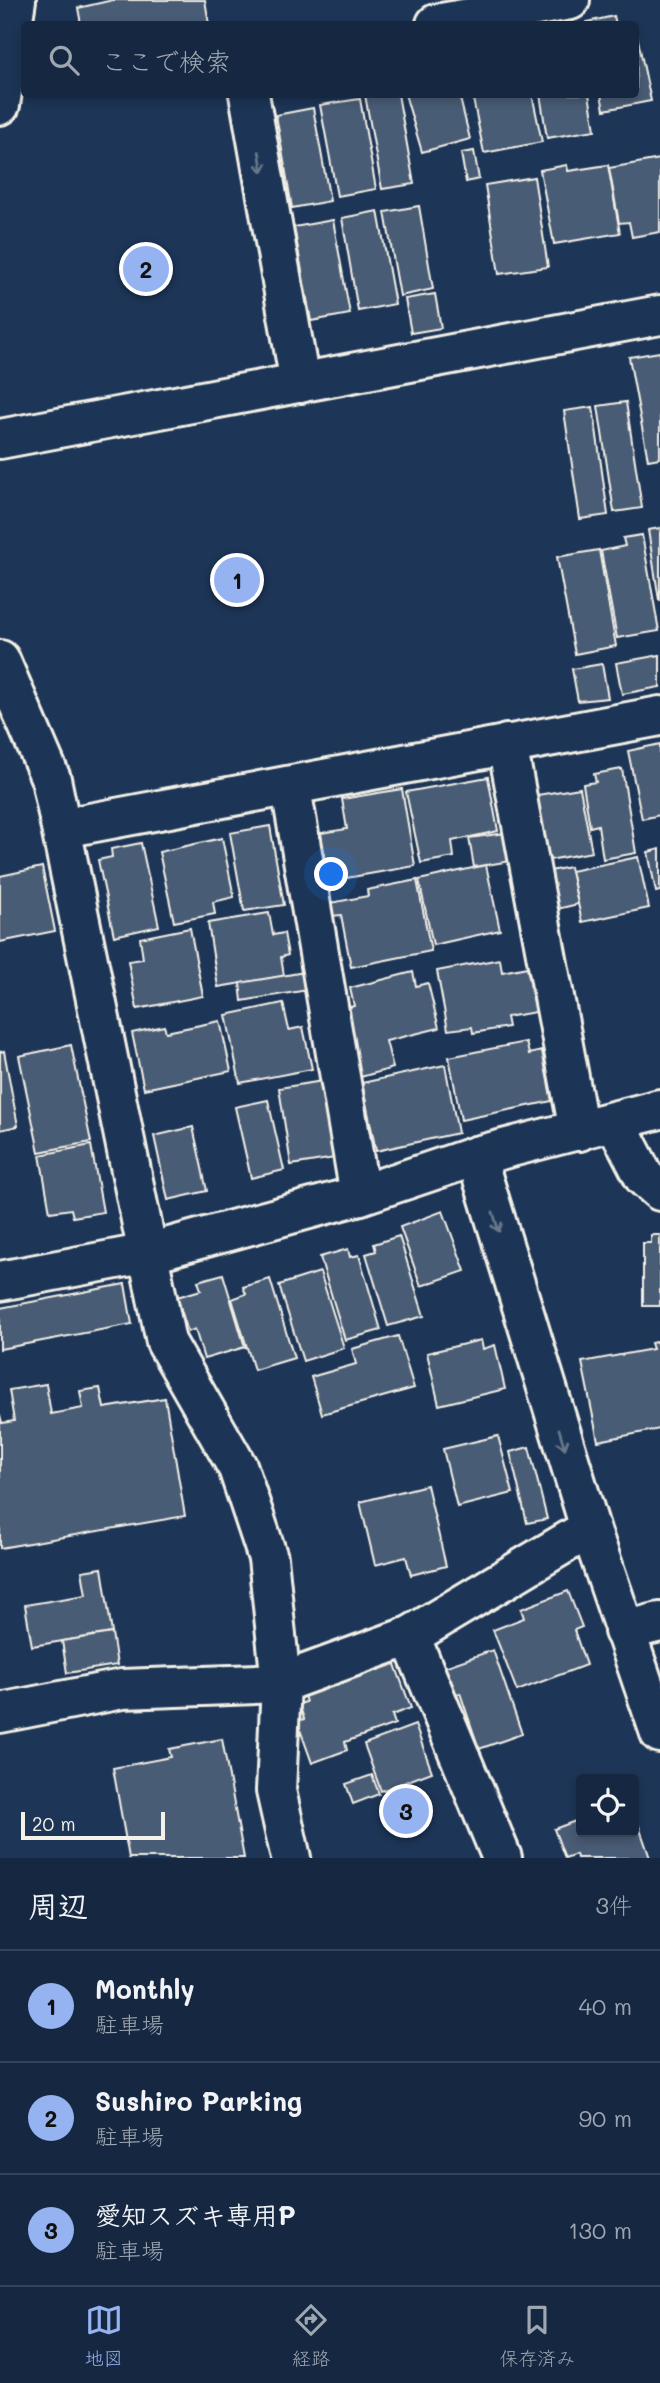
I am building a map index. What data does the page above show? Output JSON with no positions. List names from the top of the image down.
{
  "scale_bar": "20 m",
  "page": {
    "search": "ここで検索",
    "pins": ["2", "1", "3"],
    "scale": "20 m",
    "heading": ["周辺", "3件"],
    "list": [
      {
        "mark": "1",
        "name": "Monthly",
        "note": "駐車場",
        "value": "40 m"
      },
      {
        "mark": "2",
        "name": "Sushiro Parking",
        "note": "駐車場",
        "value": "90 m"
      },
      {
        "mark": "3",
        "name": "愛知スズキ専用P",
        "note": "駐車場",
        "value": "130 m"
      }
    ],
    "nav": ["地図", "経路", "保存済み"]
  }
}
